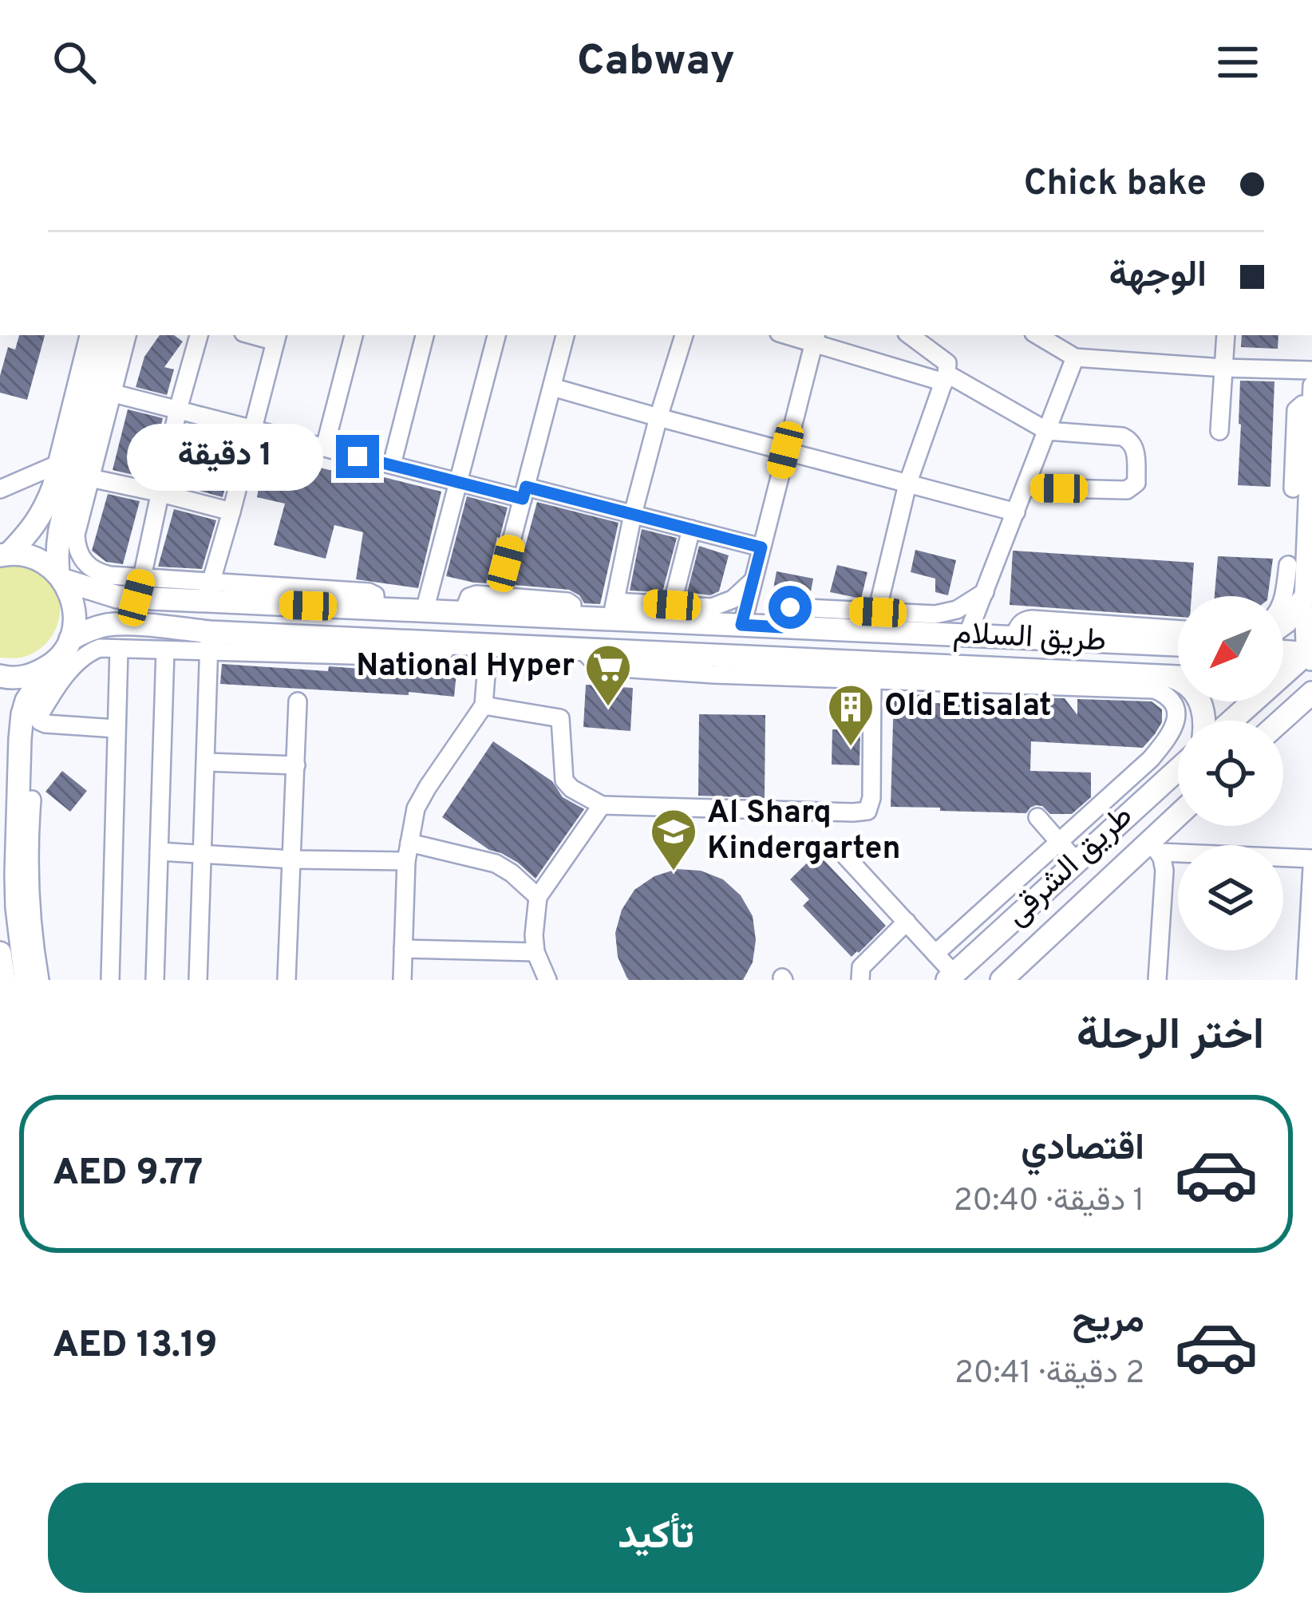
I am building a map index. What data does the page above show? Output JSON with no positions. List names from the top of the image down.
{
  "streets": {
    "main road": ["طريق السلام", "طريق الشرقى"]
  },
  "places": {
    "supermarket": ["National Hyper"],
    "building": ["Old Etisalat"],
    "school or university": ["Al Sharq Kindergarten"]
  },
  "north": "bottom left",
  "page": {
    "header": "Cabway",
    "banner": ["Chick bake", "الوجهة"],
    "bubble": "1 دقيقة",
    "heading": "اختر الرحلة",
    "list": [
      {
        "name": "اقتصادي",
        "note": "1 دقيقة · 20:40",
        "value": "AED 9.77"
      },
      {
        "name": "مريح",
        "note": "2 دقيقة · 20:41",
        "value": "AED 13.19"
      }
    ],
    "buttons": "تأكيد"
  }
}
